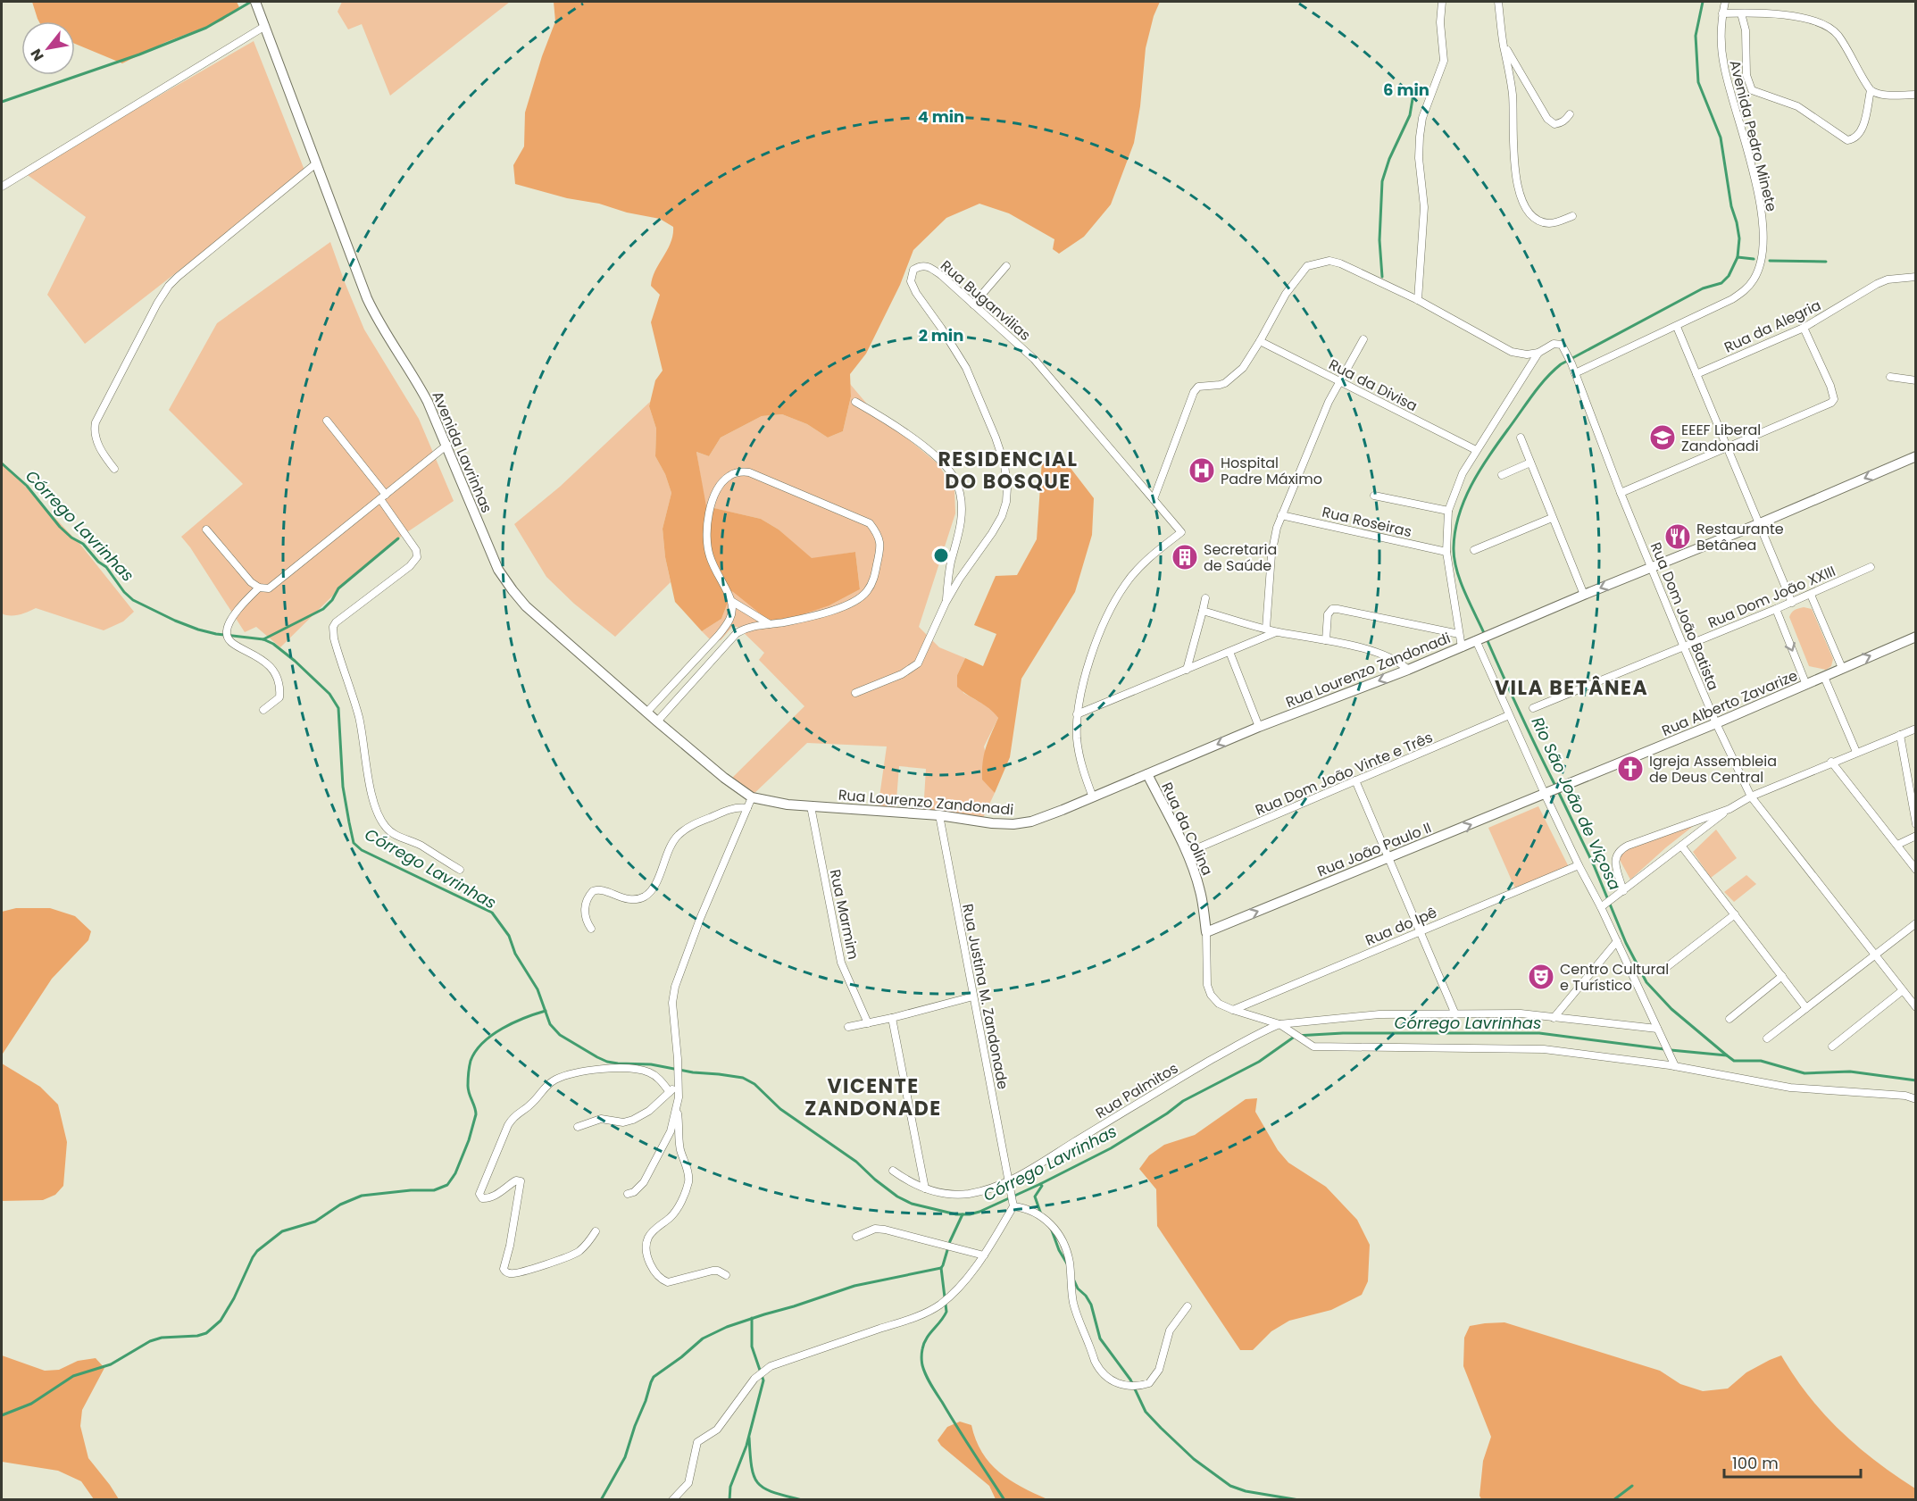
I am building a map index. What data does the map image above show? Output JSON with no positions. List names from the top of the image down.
{
  "streets": {
    "street": [
      "Avenida Pedro Minete",
      "Rua Buganvilias",
      "Rua da Alegria",
      "Rua da Divisa",
      "Avenida Lavrinhas",
      "Rua Roseiras",
      "Rua Dom João XXIII",
      "Rua Dom João Batista",
      "Rua Lourenzo Zandonadi",
      "Rua Alberto Zavarize",
      "Rua Dom João Vinte e Três",
      "Rua da Colina",
      "Rua João Paulo II",
      "Rua Marmim",
      "Rua do Ipê",
      "Rua Justina M. Zandonade",
      "Rua Palmitos"
    ]
  },
  "crossings": [
    ["Avenida Pedro Minete", "Rua Dom João Batista"],
    ["Avenida Lavrinhas", "Rua Lourenzo Zandonadi"],
    ["Rua Dom João XXIII", "Rua Dom João Batista"],
    ["Rua Dom João Batista", "Rua Lourenzo Zandonadi"],
    ["Rua Dom João Batista", "Rua Alberto Zavarize"],
    ["Rua Lourenzo Zandonadi", "Rua da Colina"],
    ["Rua Lourenzo Zandonadi", "Rua Marmim"],
    ["Rua Lourenzo Zandonadi", "Rua Justina M. Zandonade"],
    ["Rua Alberto Zavarize", "Rua João Paulo II"],
    ["Rua Dom João Vinte e Três", "Rua da Colina"],
    ["Rua da Colina", "Rua João Paulo II"],
    ["Rua da Colina", "Rua do Ipê"],
    ["Rua da Colina", "Rua Palmitos"],
    ["Rua Justina M. Zandonade", "Rua Palmitos"]
  ],
  "one_way": ["Rua João Paulo II"],
  "districts": ["RESIDENCIAL DO BOSQUE", "VILA BETÂNEA", "VICENTE ZANDONADE"],
  "water": ["Córrego Lavrinhas", "Rio São João de Viçosa"],
  "places": {
    "school or university": ["EEEF Liberal Zandonadi"],
    "hospital": ["Hospital Padre Máximo"],
    "restaurant": ["Restaurante Betânea"],
    "building": ["Secretaria de Saúde"],
    "church": ["Igreja Assembleia de Deus Central"],
    "theatre": ["Centro Cultural e Turístico"]
  },
  "scale_bar": "100 m",
  "north": "bottom left",
  "rings": ["6 min", "4 min", "2 min"]
}
